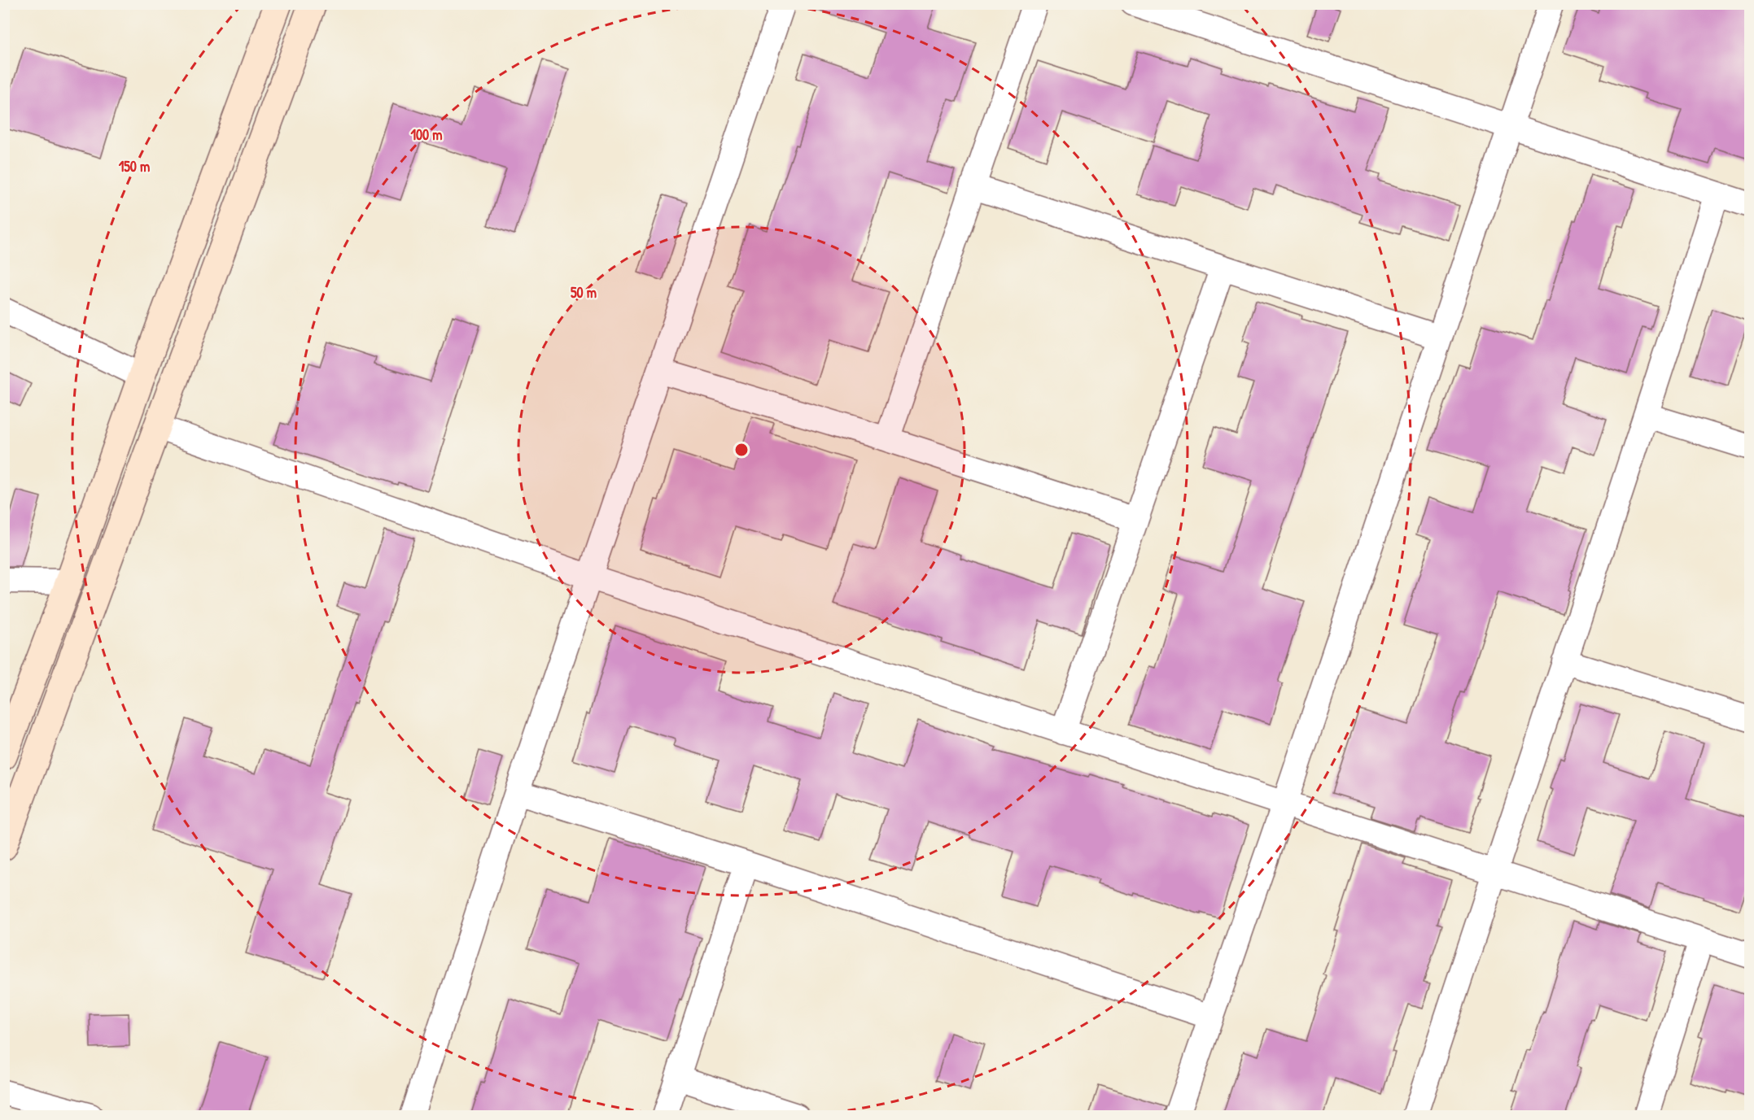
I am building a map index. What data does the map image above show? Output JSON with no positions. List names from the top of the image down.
{
  "rings": ["100 m", "150 m", "50 m"]
}
